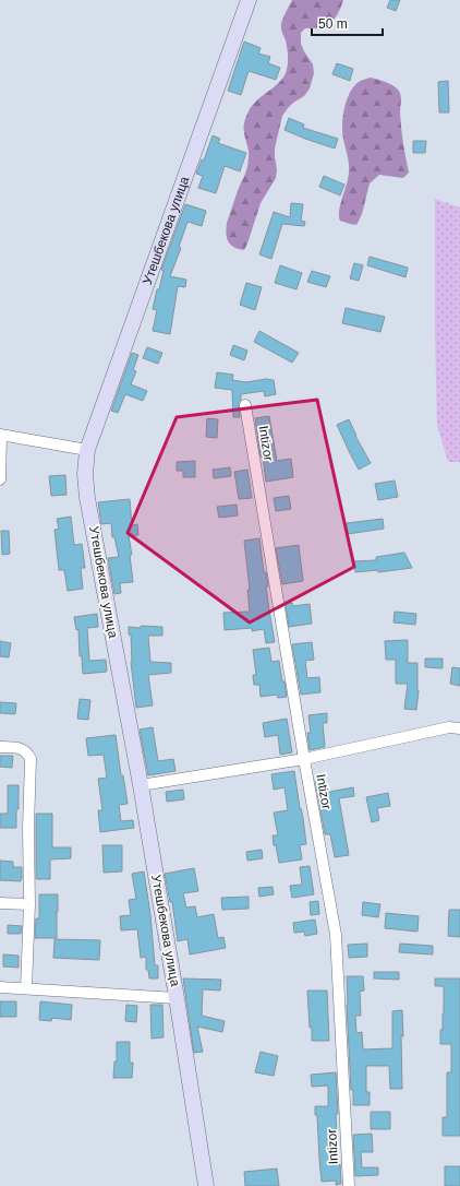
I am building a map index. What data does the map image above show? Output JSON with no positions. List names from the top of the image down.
{
  "streets": {
    "main road": ["Утешбекова улица"],
    "street": ["Intizor"]
  },
  "scale_bar": "50 m"
}
